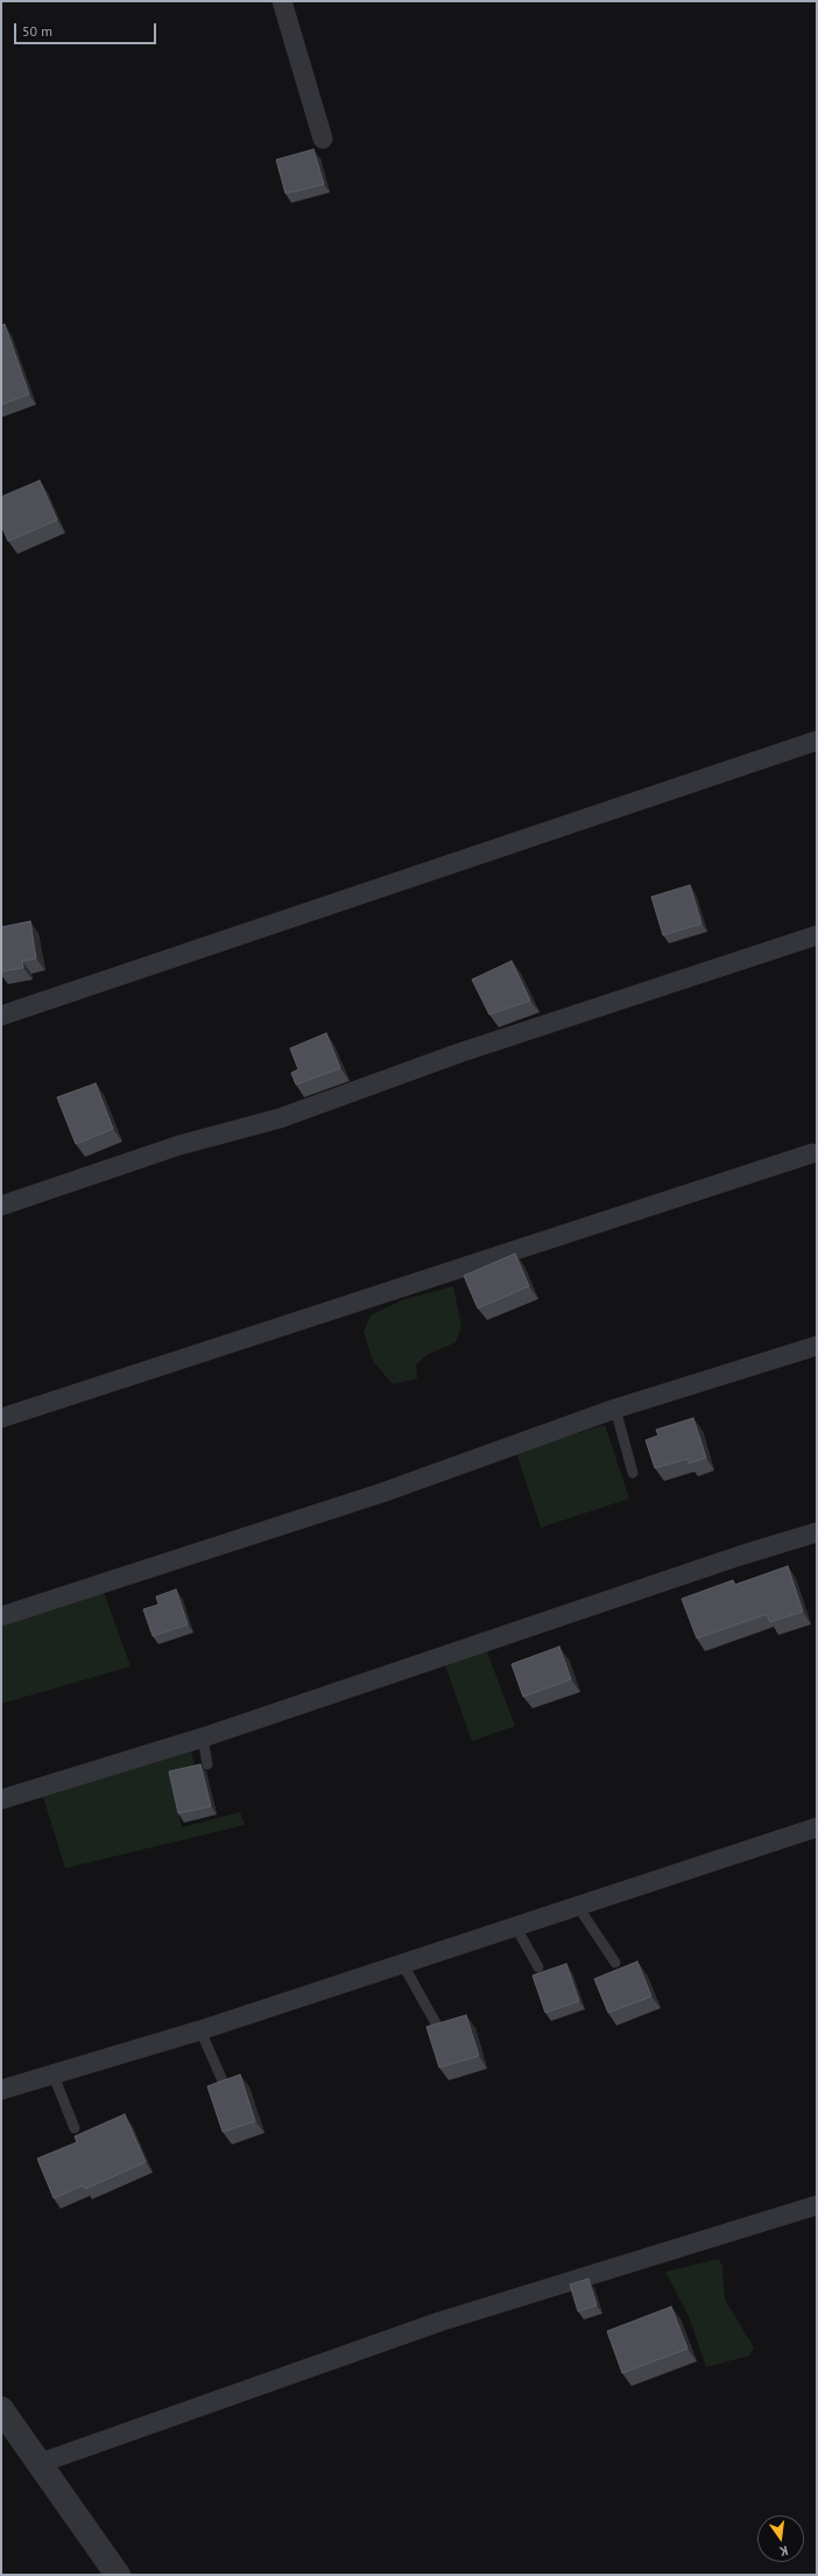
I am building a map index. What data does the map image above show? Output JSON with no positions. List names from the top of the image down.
{
  "scale_bar": "50 m",
  "north": "bottom"
}
